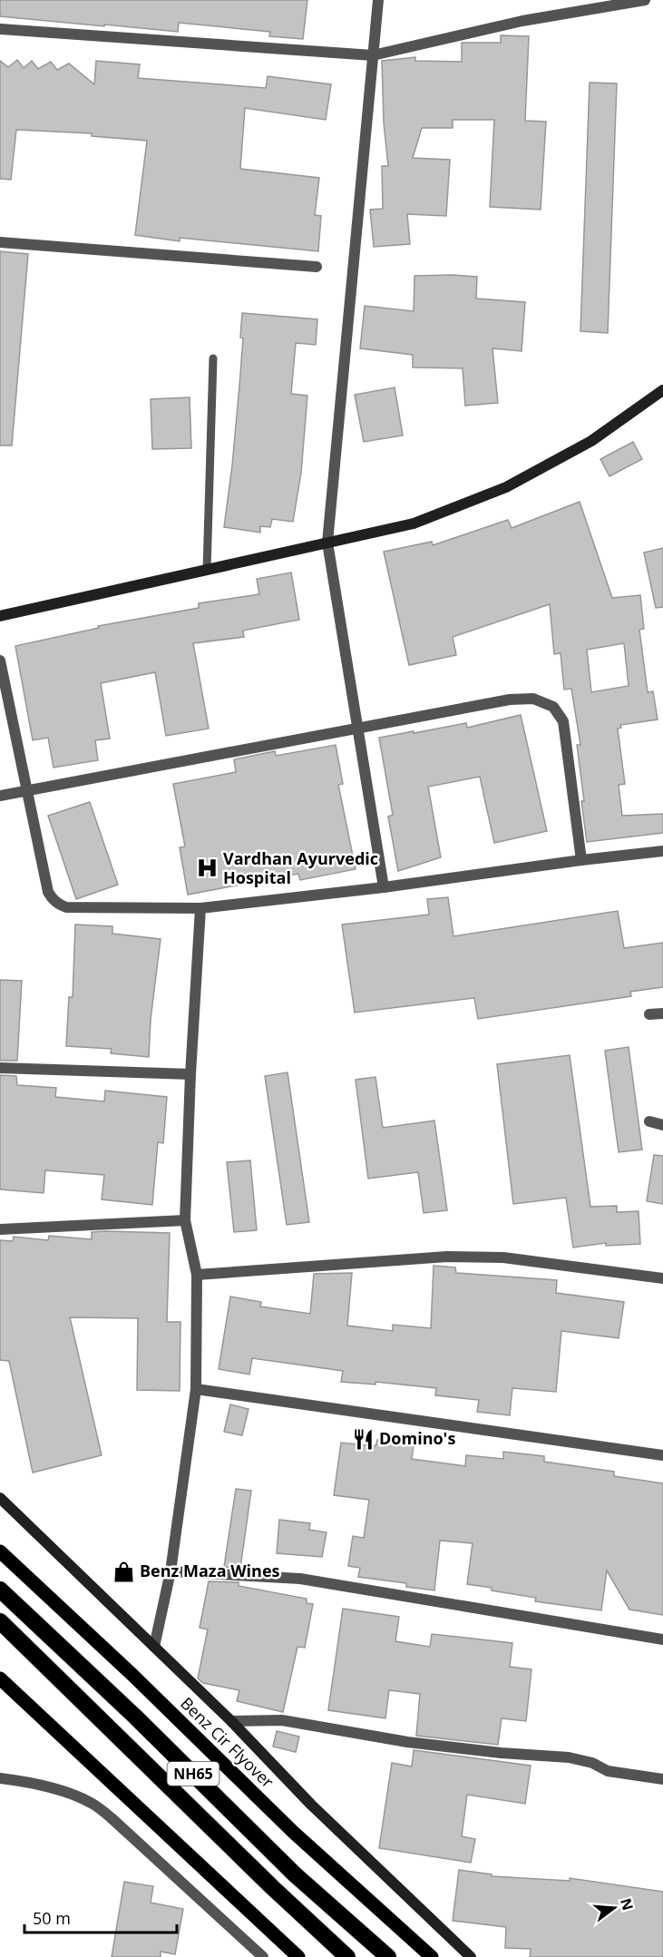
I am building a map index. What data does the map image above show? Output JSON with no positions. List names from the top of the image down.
{
  "streets": {
    "highway": ["NH65"],
    "main road": ["Benz Cir Flyover"]
  },
  "places": {
    "hospital": ["Vardhan Ayurvedic Hospital"],
    "restaurant": ["Domino's"],
    "shop": ["Benz Maza Wines"]
  },
  "scale_bar": "50 m",
  "north": "right"
}
